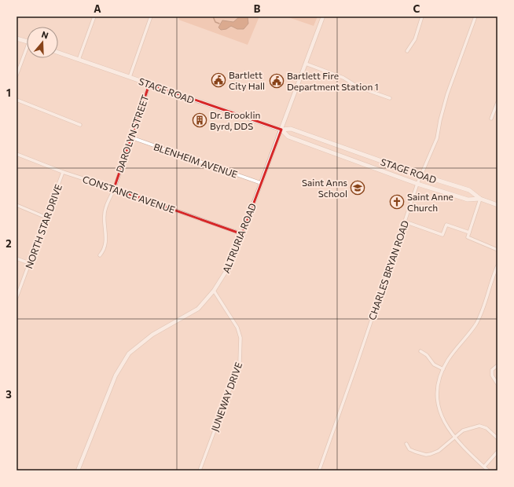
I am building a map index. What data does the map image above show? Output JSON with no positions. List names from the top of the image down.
{
  "streets": {
    "main road": ["STAGE ROAD"],
    "street": [
      "DAROLYN STREET",
      "BLENHEIM AVENUE",
      "CONSTANCE AVENUE",
      "NORTH STAR DRIVE",
      "ALTRURIA ROAD",
      "CHARLES BRYAN ROAD",
      "JUNEWAY DRIVE"
    ]
  },
  "crossings": [
    ["STAGE ROAD", "DAROLYN STREET"],
    ["STAGE ROAD", "ALTRURIA ROAD"],
    ["STAGE ROAD", "CHARLES BRYAN ROAD"],
    ["DAROLYN STREET", "BLENHEIM AVENUE"],
    ["DAROLYN STREET", "CONSTANCE AVENUE"],
    ["BLENHEIM AVENUE", "ALTRURIA ROAD"],
    ["CONSTANCE AVENUE", "NORTH STAR DRIVE"],
    ["CONSTANCE AVENUE", "ALTRURIA ROAD"],
    ["ALTRURIA ROAD", "JUNEWAY DRIVE"]
  ],
  "places": {
    "public building": ["Bartlett City Hall", "Bartlett Fire Department Station 1"],
    "building": ["Dr. Brooklin Byrd, DDS"],
    "school or university": ["Saint Anns School"],
    "church": ["Saint Anne Church"]
  },
  "north": "top",
  "grid": {
    "columns": ["A", "B", "C"],
    "rows": ["1", "2", "3"]
  }
}
